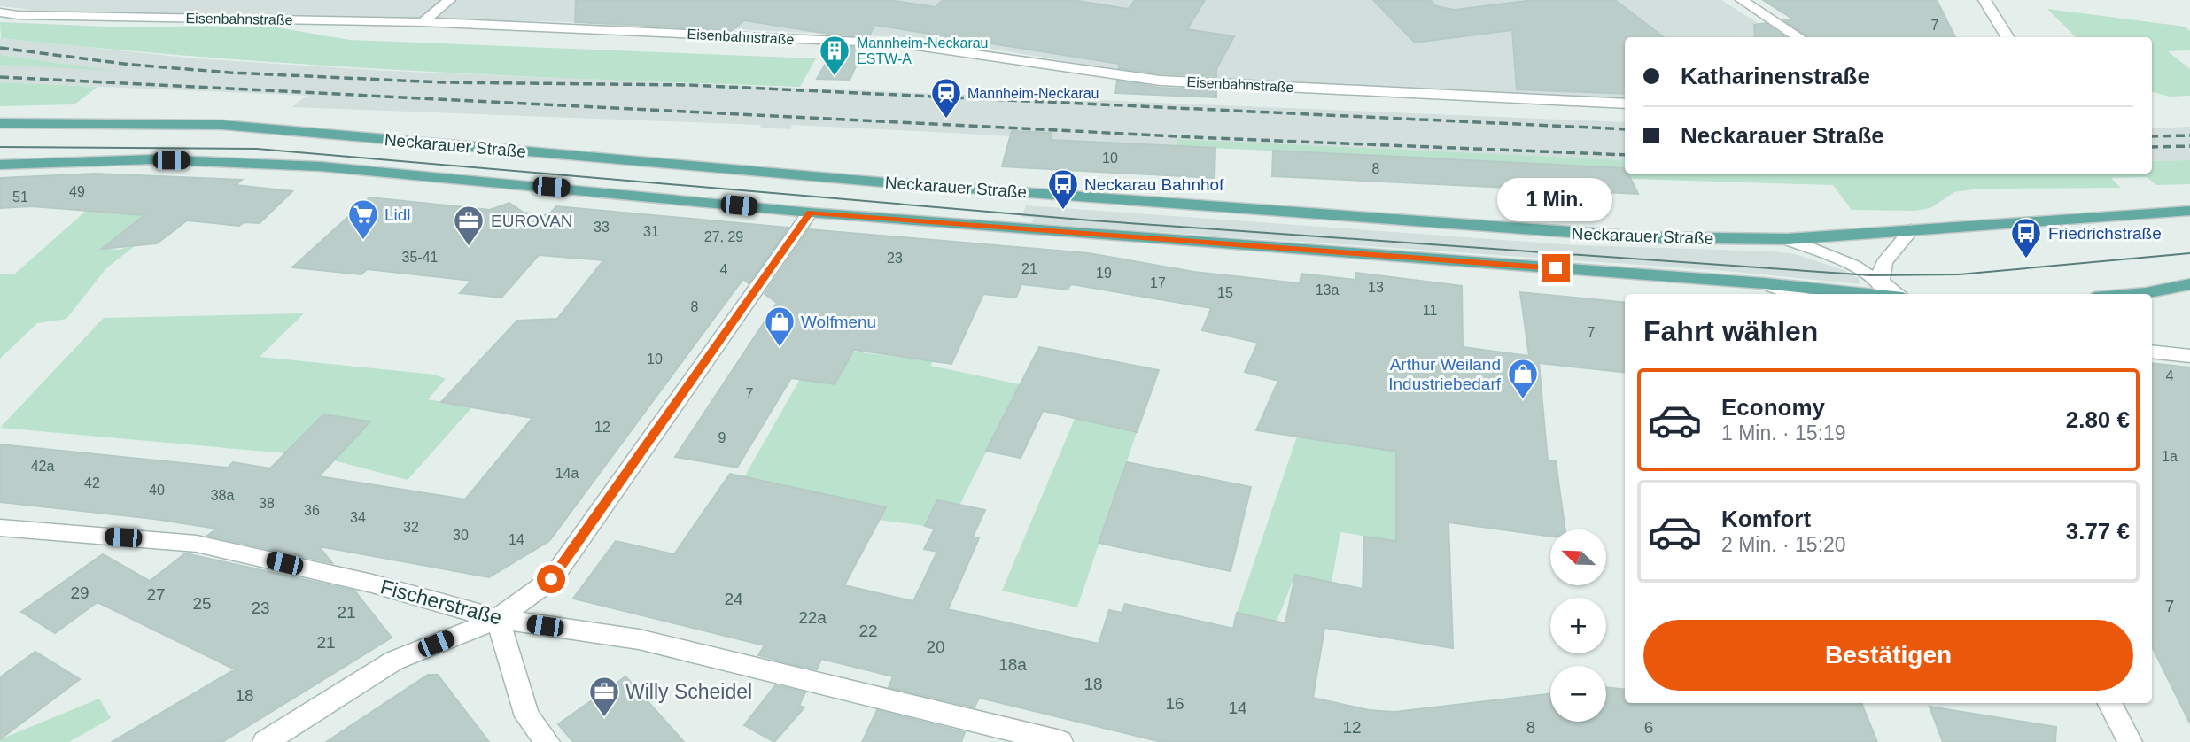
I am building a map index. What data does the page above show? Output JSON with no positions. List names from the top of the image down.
{
  "streets": {
    "main road": ["Neckarauer Straße"],
    "street": ["Eisenbahnstraße", "Fischerstraße"]
  },
  "places": {
    "building": ["Mannheim-Neckarau ESTW-A"],
    "station": ["Mannheim-Neckarau"],
    "bus stop": ["Neckarau Bahnhof", "Friedrichstraße"],
    "supermarket": ["Lidl"],
    "office": ["EUROVAN", "Willy Scheidel"],
    "shop": ["Wolfmenu", "Arthur Weiland Industriebedarf"]
  },
  "house_numbers": [
    "7",
    "10",
    "8",
    "49",
    "51",
    "33",
    "31",
    "27, 29",
    "35-41",
    "23",
    "21",
    "4",
    "19",
    "17",
    "13",
    "13a",
    "15",
    "8",
    "11",
    "7",
    "10",
    "4",
    "7",
    "12",
    "9",
    "1a",
    "42a",
    "14a",
    "42",
    "40",
    "38a",
    "38",
    "36",
    "34",
    "32",
    "30",
    "14",
    "29",
    "27",
    "24",
    "25",
    "7",
    "23",
    "21",
    "22a",
    "22",
    "21",
    "20",
    "18a",
    "18",
    "18",
    "16",
    "14",
    "12",
    "8",
    "6"
  ],
  "north": "top left",
  "page": {
    "banner": ["Katharinenstraße", "Neckarauer Straße"],
    "bubble": "1 Min.",
    "heading": "Fahrt wählen",
    "list": [
      {
        "name": "Economy",
        "note": "1 Min. · 15:19",
        "value": "2.80 €"
      },
      {
        "name": "Komfort",
        "note": "2 Min. · 15:20",
        "value": "3.77 €"
      }
    ],
    "map_buttons": ["+", "−"],
    "buttons": "Bestätigen"
  }
}
